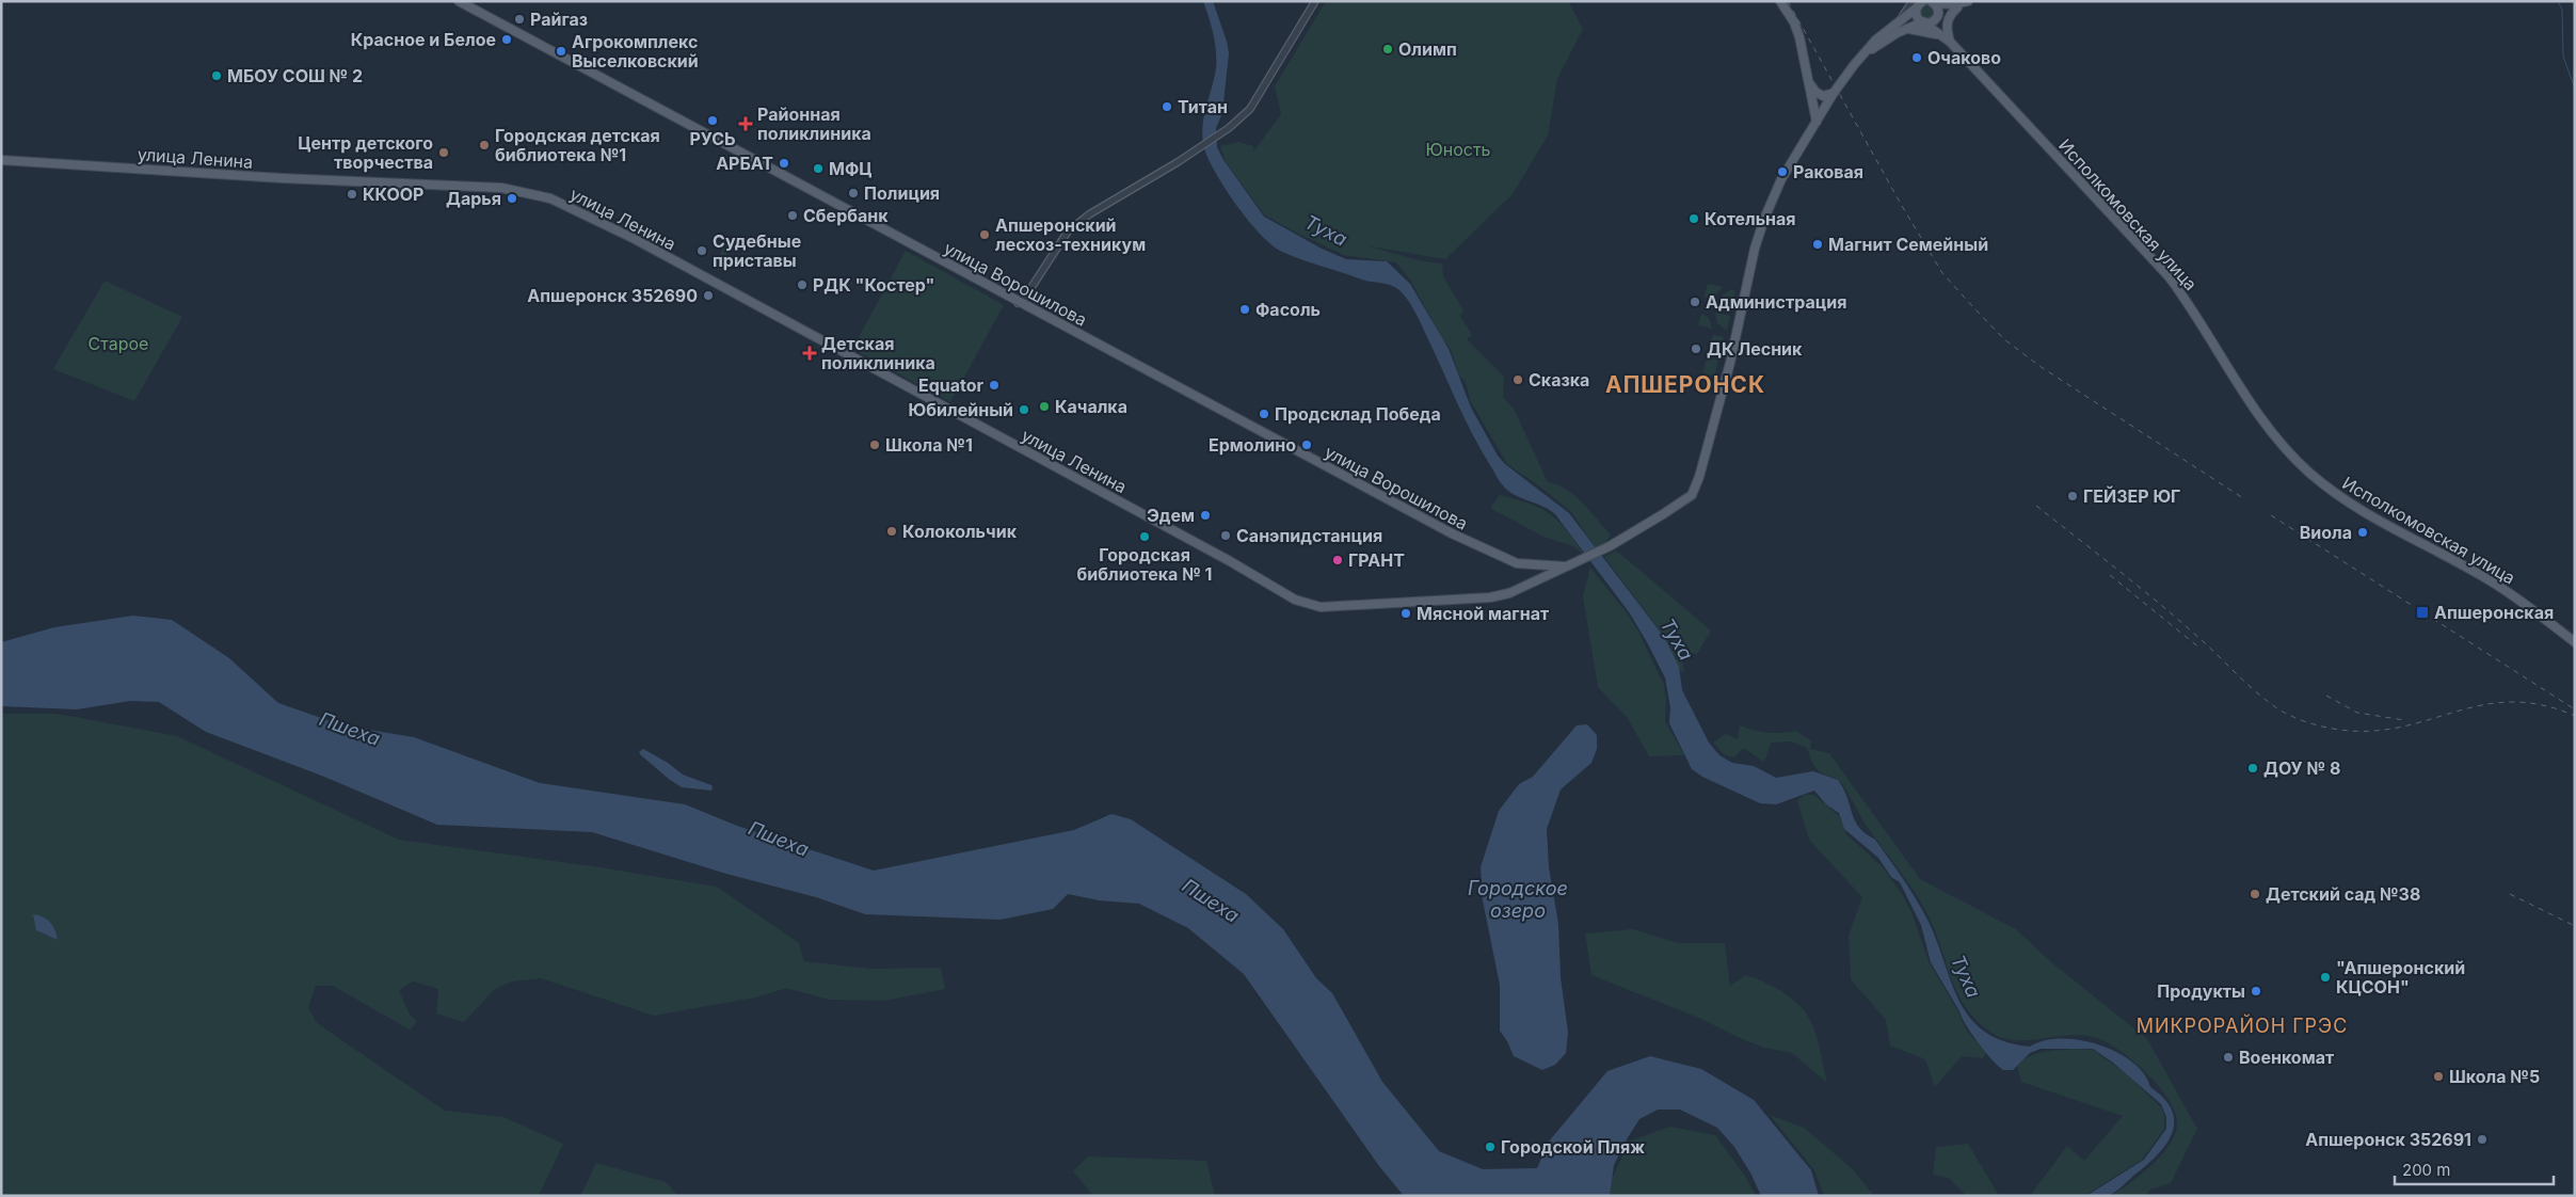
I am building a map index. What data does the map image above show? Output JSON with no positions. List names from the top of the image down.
{
  "streets": {
    "main road": ["улица Ленина", "Исполкомовская улица", "улица Ворошилова"]
  },
  "crossings": [
    ["улица Ленина", "улица Ворошилова"]
  ],
  "districts": ["АПШЕРОНСК", "МИКРОРАЙОН ГРЭС"],
  "water": ["Туха", "Пшеха", "Городское озеро"],
  "parks": ["Юность", "Старое"],
  "places": {
    "other": [
      "Райгаз",
      "Красное и Белое",
      "Олимп",
      "Агрокомплекс Выселковский",
      "Очаково",
      "МБОУ СОШ № 2",
      "Титан",
      "РУСЬ",
      "Городская детская библиотека №1",
      "Центр детского творчества",
      "АРБАТ",
      "МФЦ",
      "Раковая",
      "Полиция",
      "ККООР",
      "Дарья",
      "Сбербанк",
      "Котельная",
      "Апшеронский лесхоз-техникум",
      "Магнит Семейный",
      "Судебные приставы",
      "РДК \"Костер\"",
      "Апшеронск 352690",
      "Администрация",
      "Фасоль",
      "ДК Лесник",
      "Сказка",
      "Equator",
      "Качалка",
      "Юбилейный",
      "Продсклад Победа",
      "Школа №1",
      "Ермолино",
      "ГЕЙЗЕР ЮГ",
      "Эдем",
      "Колокольчик",
      "Виола",
      "Санэпидстанция",
      "Городская библиотека № 1",
      "ГРАНТ",
      "Мясной магнат",
      "ДОУ № 8",
      "Детский сад №38",
      "\"Апшеронский КЦСОН\"",
      "Продукты",
      "Военкомат",
      "Школа №5",
      "Апшеронск 352691",
      "Городской Пляж"
    ],
    "health": ["Районная поликлиника", "Детская поликлиника"],
    "transit": ["Апшеронская"]
  },
  "scale_bar": "200 m"
}
